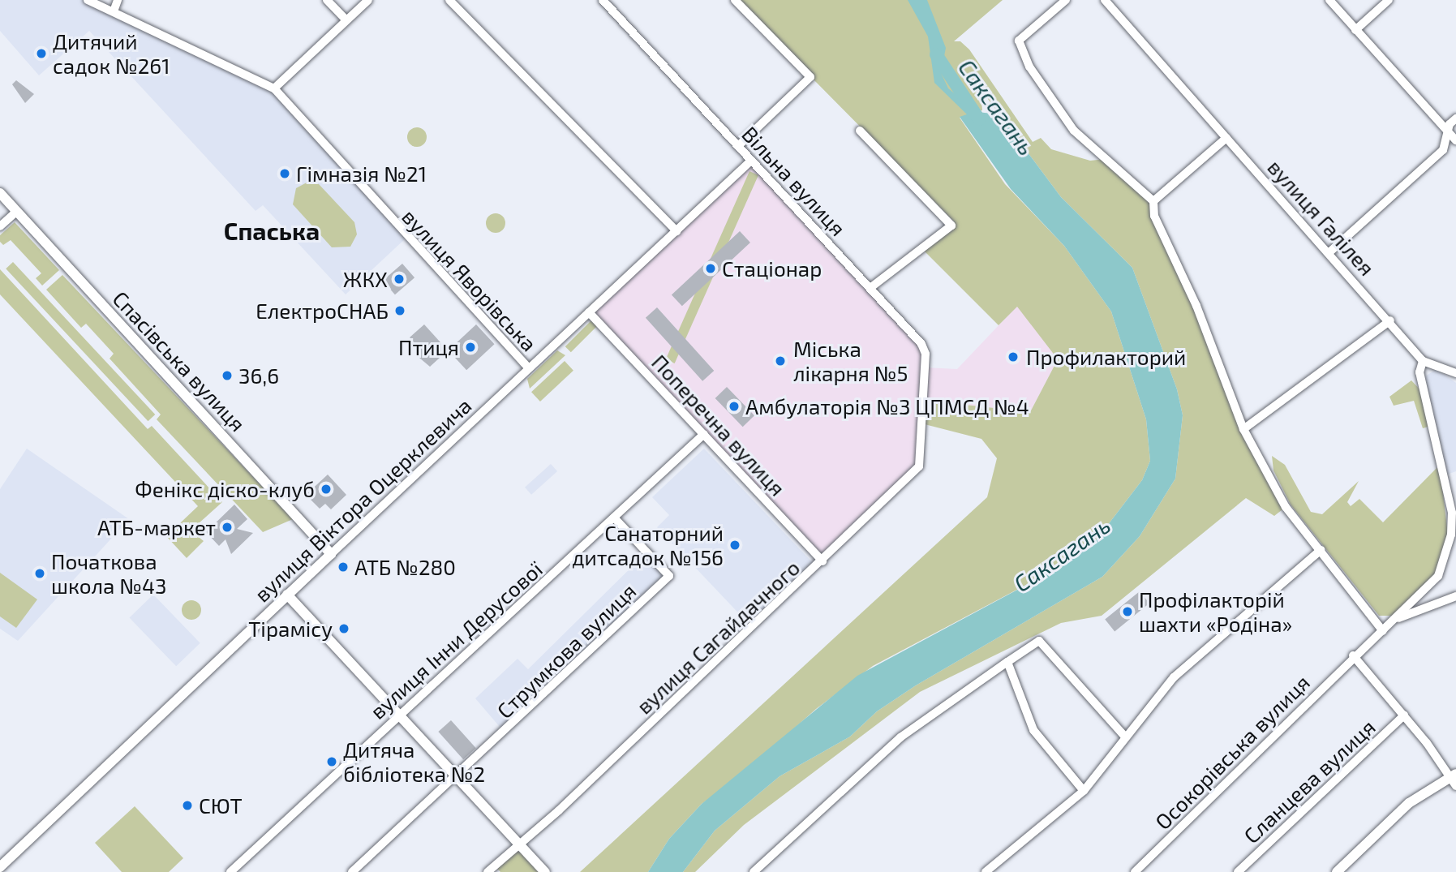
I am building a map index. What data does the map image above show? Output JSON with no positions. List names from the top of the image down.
{
  "streets": {
    "street": [
      "Вільна вулиця",
      "вулиця Галілея",
      "вулиця Яворівська",
      "Спасівська вулиця",
      "Поперечна вулиця",
      "вулиця Віктора Оцерклевича",
      "вулиця Сагайдачного",
      "вулиця Інни Дерусової",
      "Струмкова вулиця",
      "Осокорівська вулиця",
      "Сланцева вулиця"
    ]
  },
  "crossings": [
    ["Вільна вулиця", "вулиця Віктора Оцерклевича"],
    ["Вільна вулиця", "вулиця Сагайдачного"],
    ["вулиця Яворівська", "вулиця Віктора Оцерклевича"],
    ["Спасівська вулиця", "вулиця Віктора Оцерклевича"],
    ["Поперечна вулиця", "вулиця Віктора Оцерклевича"],
    ["Поперечна вулиця", "вулиця Сагайдачного"],
    ["Поперечна вулиця", "вулиця Інни Дерусової"],
    ["вулиця Інни Дерусової", "Струмкова вулиця"],
    ["Осокорівська вулиця", "Сланцева вулиця"]
  ],
  "districts": ["Спаська"],
  "water": ["Саксагань"],
  "places": [
    "Дитячий садок №261",
    "Гімназія №21",
    "Стаціонар",
    "ЖКХ",
    "ЕлектроСНАБ",
    "Птиця",
    "Профилакторий",
    "Міська лікарня №5",
    "36,6",
    "Амбулаторія №3 ЦПМСД №4",
    "Фенікс діско-клуб",
    "АТБ-маркет",
    "Санаторний дитсадок №156",
    "АТБ №280",
    "Початкова школа №43",
    "Профілакторій шахти «Родіна»",
    "Тірамісу",
    "Дитяча бібліотека №2",
    "СЮТ"
  ]
}
